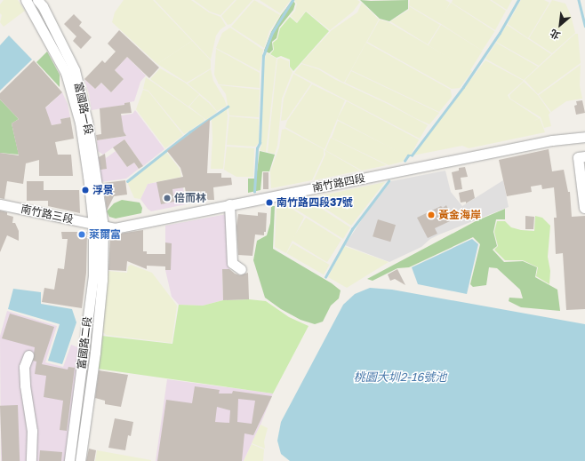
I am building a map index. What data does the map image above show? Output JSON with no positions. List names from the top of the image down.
{
  "streets": {
    "street": [
      "富國路一段",
      "南竹路四段",
      "南竹路三段",
      "富國路二段"
    ]
  },
  "crossings": [
    ["富國路一段", "南竹路四段"],
    ["富國路一段", "南竹路三段"],
    ["富國路一段", "富國路二段"],
    ["南竹路四段", "南竹路三段"],
    ["南竹路四段", "富國路二段"],
    ["南竹路三段", "富國路二段"]
  ],
  "water": ["桃園大圳2-16號池"],
  "places": [
    "浮景",
    "倍而林",
    "南竹路四段37號",
    "黃金海岸",
    "萊爾富"
  ],
  "north": "bottom left"
}
